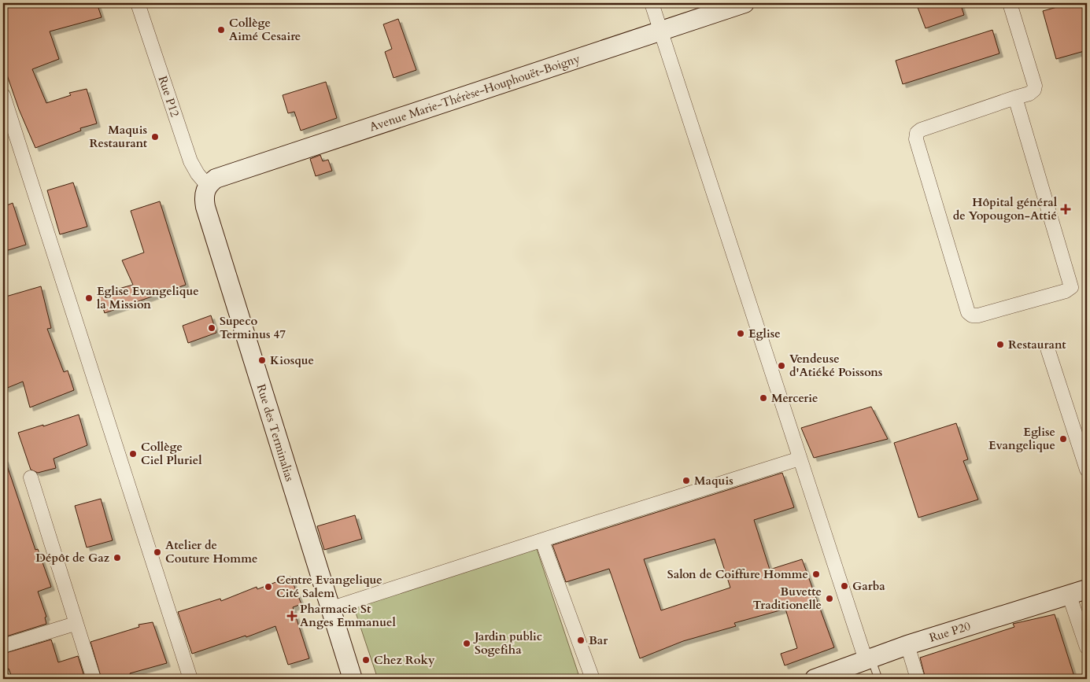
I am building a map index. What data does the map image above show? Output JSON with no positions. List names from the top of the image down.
{
  "streets": {
    "street": [
      "Avenue Marie-Thérèse-Houphouët-Boigny",
      "Rue P12",
      "Rue des Terminalias",
      "Rue P20"
    ]
  },
  "crossings": [
    ["Avenue Marie-Thérèse-Houphouët-Boigny", "Rue P12"],
    ["Avenue Marie-Thérèse-Houphouët-Boigny", "Rue des Terminalias"],
    ["Rue P12", "Rue des Terminalias"]
  ],
  "places": {
    "other": [
      "Collège Aimé Cesaire",
      "Maquis Restaurant",
      "Eglise Evangelique la Mission",
      "Supeco Terminus 47",
      "Eglise",
      "Restaurant",
      "Kiosque",
      "Vendeuse d'Atiéké Poissons",
      "Mercerie",
      "Eglise Evangelique",
      "Collège Ciel Pluriel",
      "Maquis",
      "Atelier de Couture Homme",
      "Dépôt de Gaz",
      "Salon de Coiffure Homme",
      "Garba",
      "Centre Evangelique Cité Salem",
      "Buvette Traditionelle",
      "Bar",
      "Jardin public Sogefiha",
      "Chez Roky"
    ],
    "health": ["Hôpital général de Yopougon-Attié", "Pharmacie St Anges Emmanuel"]
  }
}
